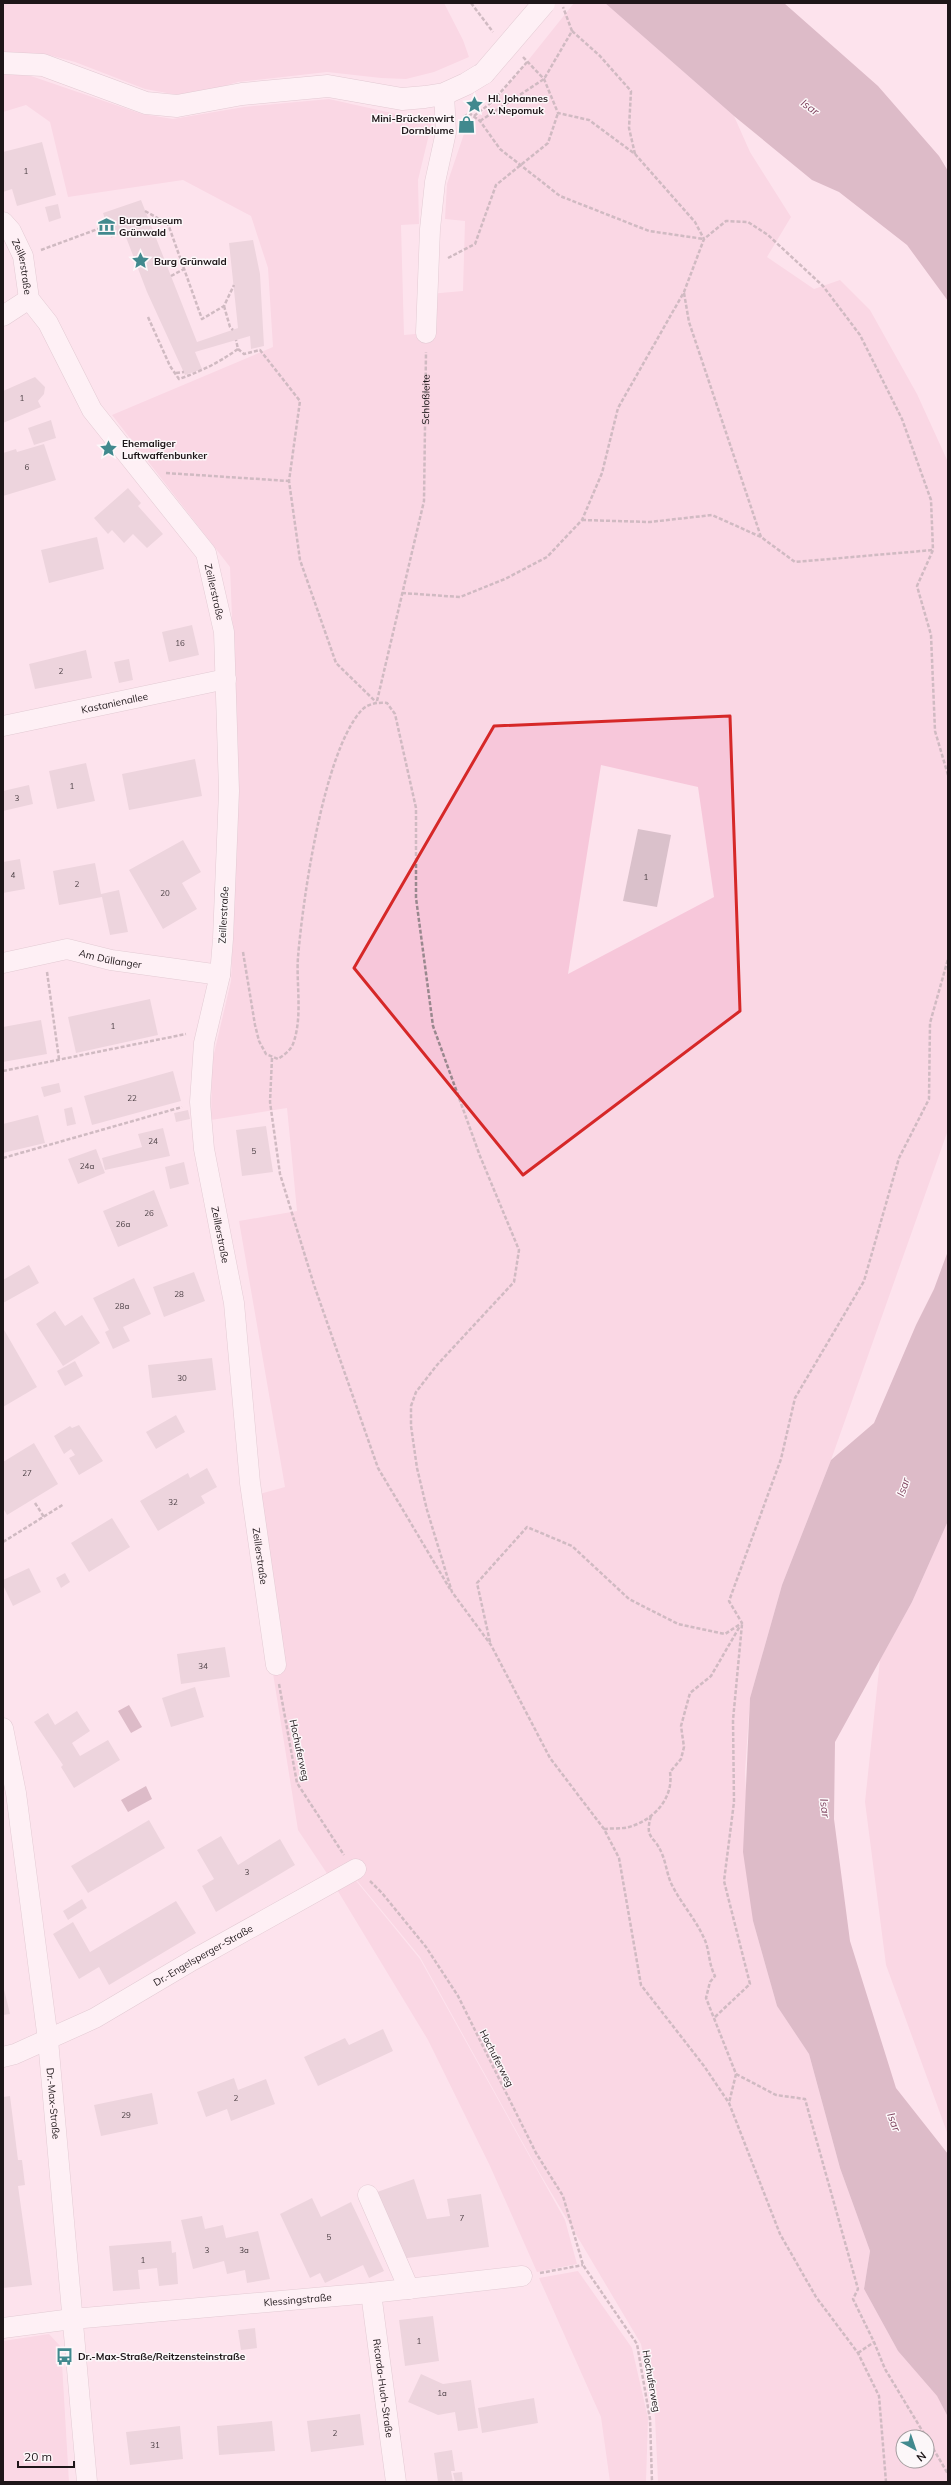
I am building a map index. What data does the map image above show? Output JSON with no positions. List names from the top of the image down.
{
  "streets": {
    "street": [
      "Zeillerstraße",
      "Kastanienallee",
      "Am Düllanger",
      "Dr.-Engelsperger-Straße",
      "Dr.-Max-Straße",
      "Klessingstraße",
      "Ricarda-Huch-Straße"
    ],
    "path": ["Schloßleite", "Hochuferweg"]
  },
  "crossings": [
    ["Zeillerstraße", "Kastanienallee"],
    ["Zeillerstraße", "Am Düllanger"],
    ["Zeillerstraße", "Hochuferweg"],
    ["Hochuferweg", "Dr.-Engelsperger-Straße"],
    ["Dr.-Engelsperger-Straße", "Dr.-Max-Straße"],
    ["Dr.-Max-Straße", "Klessingstraße"],
    ["Klessingstraße", "Ricarda-Huch-Straße"]
  ],
  "water": ["Isar"],
  "places": {
    "place": ["Hl. Johannes v. Nepomuk", "Burg Grünwald", "Ehemaliger Luftwaffenbunker"],
    "shop": ["Mini-Brückenwirt Dornblume"],
    "museum": ["Burgmuseum Grünwald"],
    "bus stop": ["Dr.-Max-Straße/Reitzensteinstraße"]
  },
  "house_numbers": [
    "1",
    "1",
    "6",
    "16",
    "2",
    "1",
    "3",
    "4",
    "1",
    "2",
    "20",
    "1",
    "22",
    "24",
    "5",
    "24a",
    "26",
    "26a",
    "28",
    "28a",
    "30",
    "27",
    "32",
    "34",
    "3",
    "2",
    "29",
    "7",
    "5",
    "3",
    "3a",
    "1",
    "1",
    "1a",
    "2",
    "31"
  ],
  "scale_bar": "20 m",
  "north": "bottom right"
}
